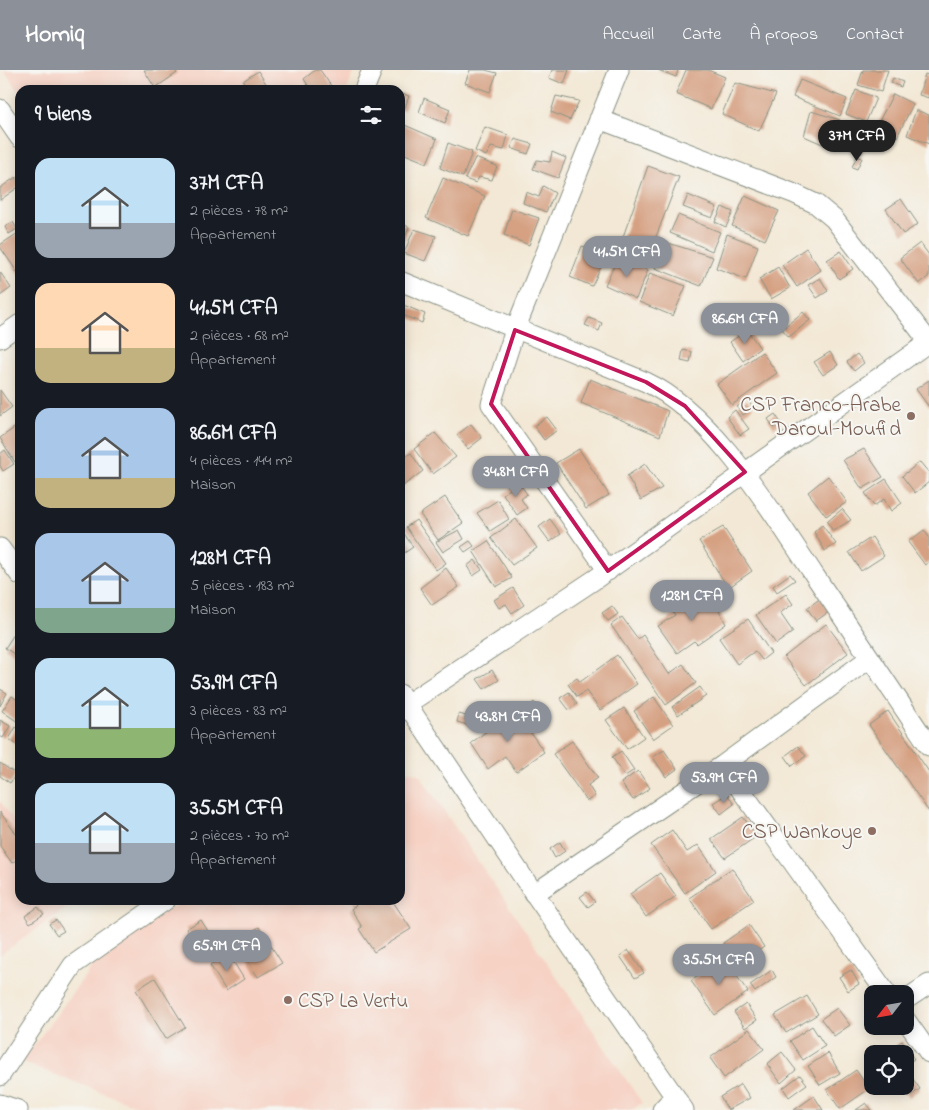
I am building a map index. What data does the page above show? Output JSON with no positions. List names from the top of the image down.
{
  "places": ["CSP Franco-Arabe Daroul-Moufid", "CSP Wankoye", "CSP La Vertu"],
  "north": "bottom left",
  "page": {
    "header": "Homiq",
    "nav": [
      "Accueil",
      "Carte",
      "À propos",
      "Contact"
    ],
    "heading": "9 biens",
    "price": [
      "37M CFA",
      "41.5M CFA",
      "86.6M CFA",
      "34.8M CFA",
      "128M CFA",
      "43.8M CFA",
      "53.9M CFA",
      "65.9M CFA",
      "35.5M CFA"
    ],
    "list": [
      {
        "name": "37M CFA",
        "note": "2 pièces · 78 m² · Appartement"
      },
      {
        "name": "41.5M CFA",
        "note": "2 pièces · 68 m² · Appartement"
      },
      {
        "name": "86.6M CFA",
        "note": "4 pièces · 144 m² · Maison"
      },
      {
        "name": "128M CFA",
        "note": "5 pièces · 183 m² · Maison"
      },
      {
        "name": "53.9M CFA",
        "note": "3 pièces · 83 m² · Appartement"
      },
      {
        "name": "35.5M CFA",
        "note": "2 pièces · 70 m² · Appartement"
      }
    ]
  }
}
